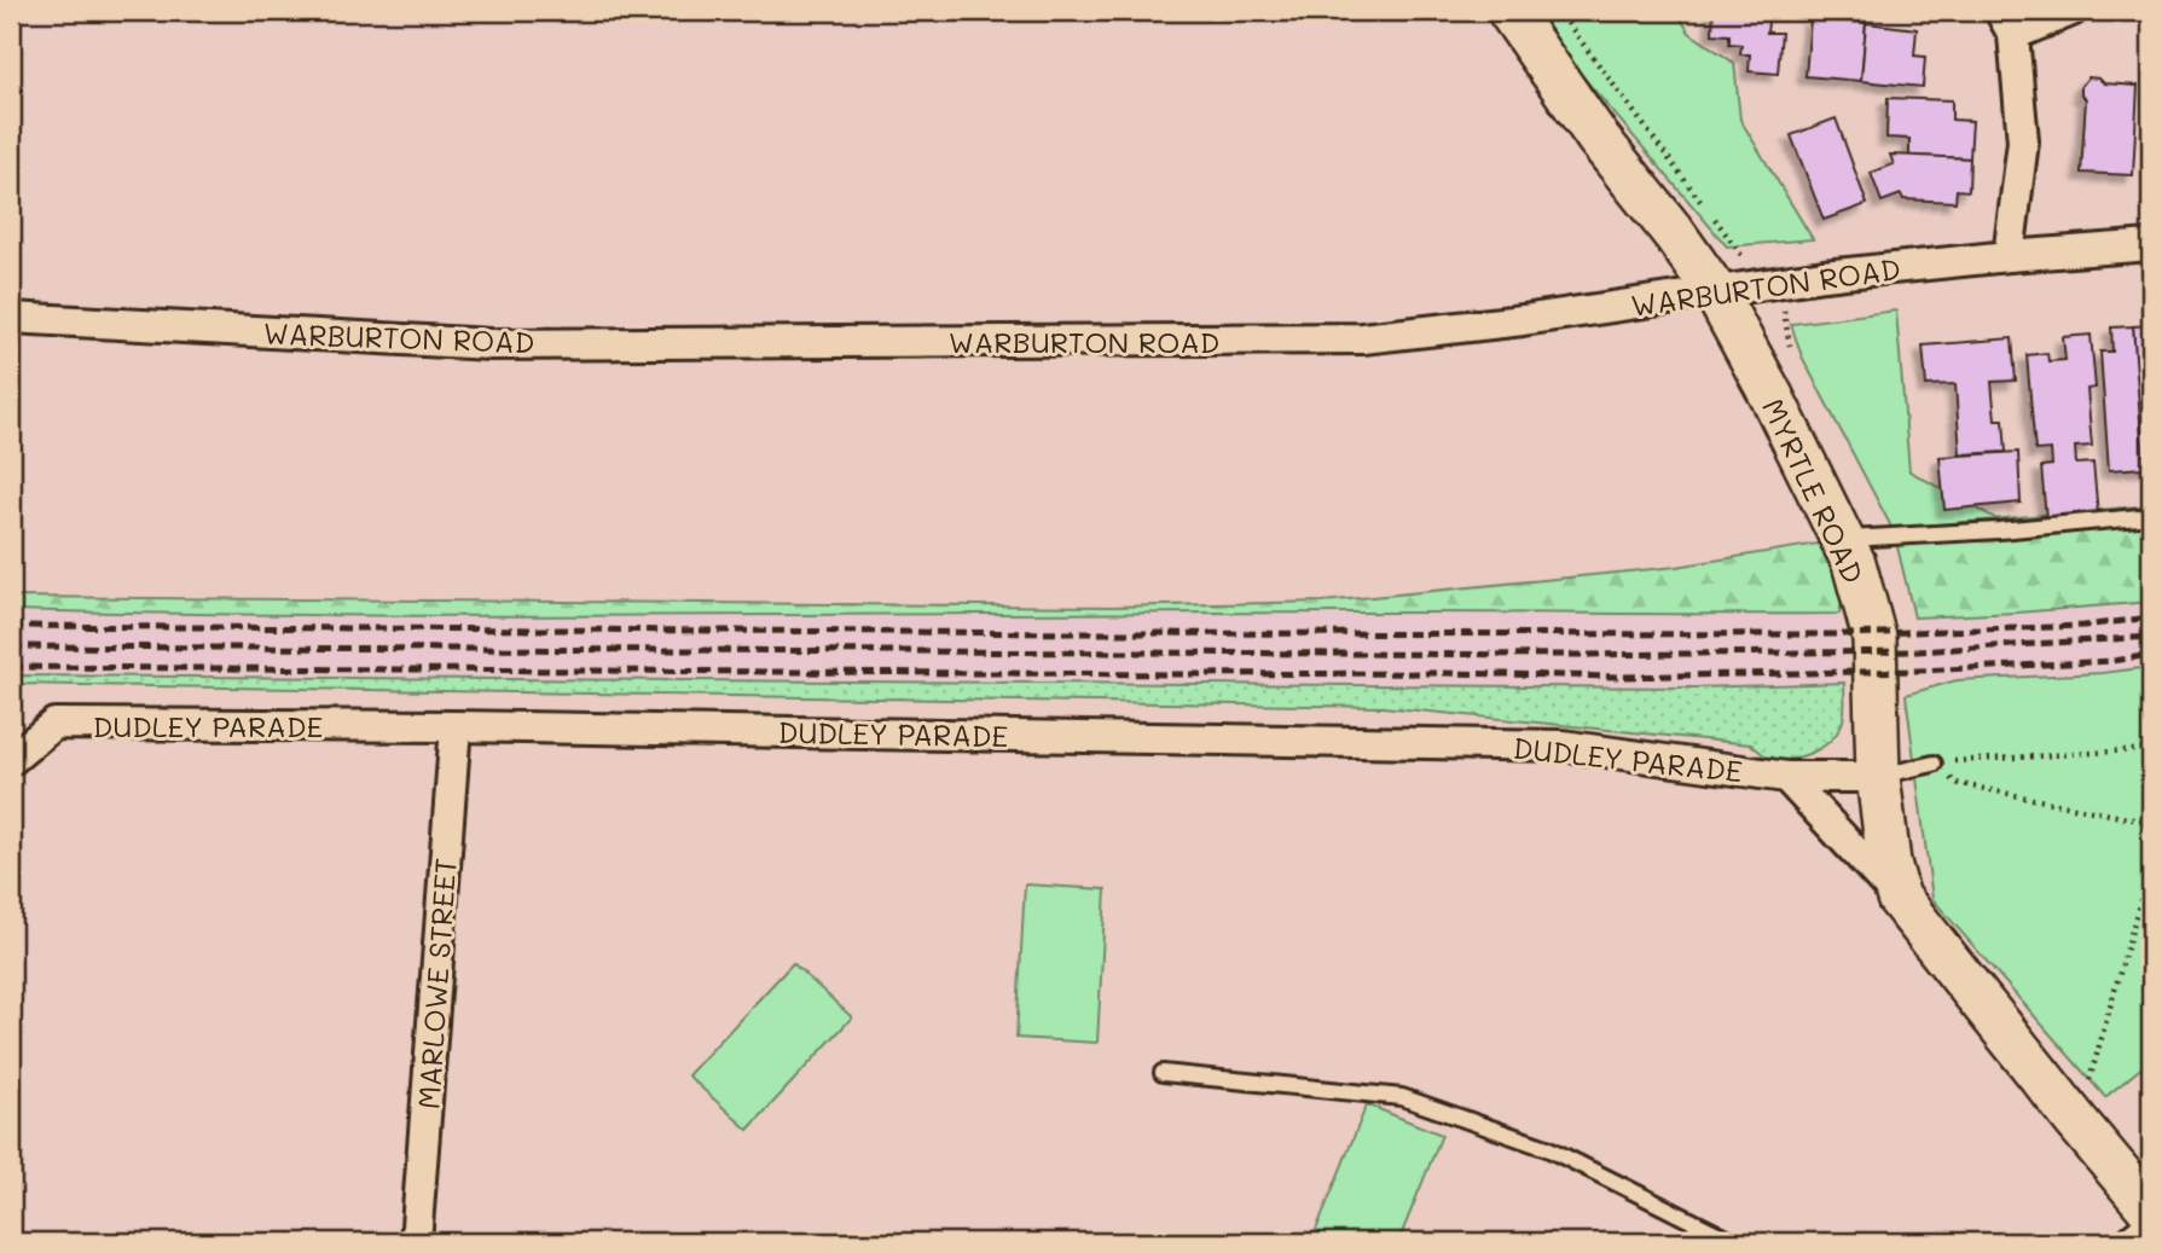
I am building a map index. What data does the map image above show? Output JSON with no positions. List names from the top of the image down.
{
  "streets": {
    "street": [
      "WARBURTON ROAD",
      "MYRTLE ROAD",
      "DUDLEY PARADE",
      "MARLOWE STREET"
    ]
  },
  "crossings": [
    ["WARBURTON ROAD", "MYRTLE ROAD"],
    ["MYRTLE ROAD", "DUDLEY PARADE"],
    ["DUDLEY PARADE", "MARLOWE STREET"]
  ]
}
